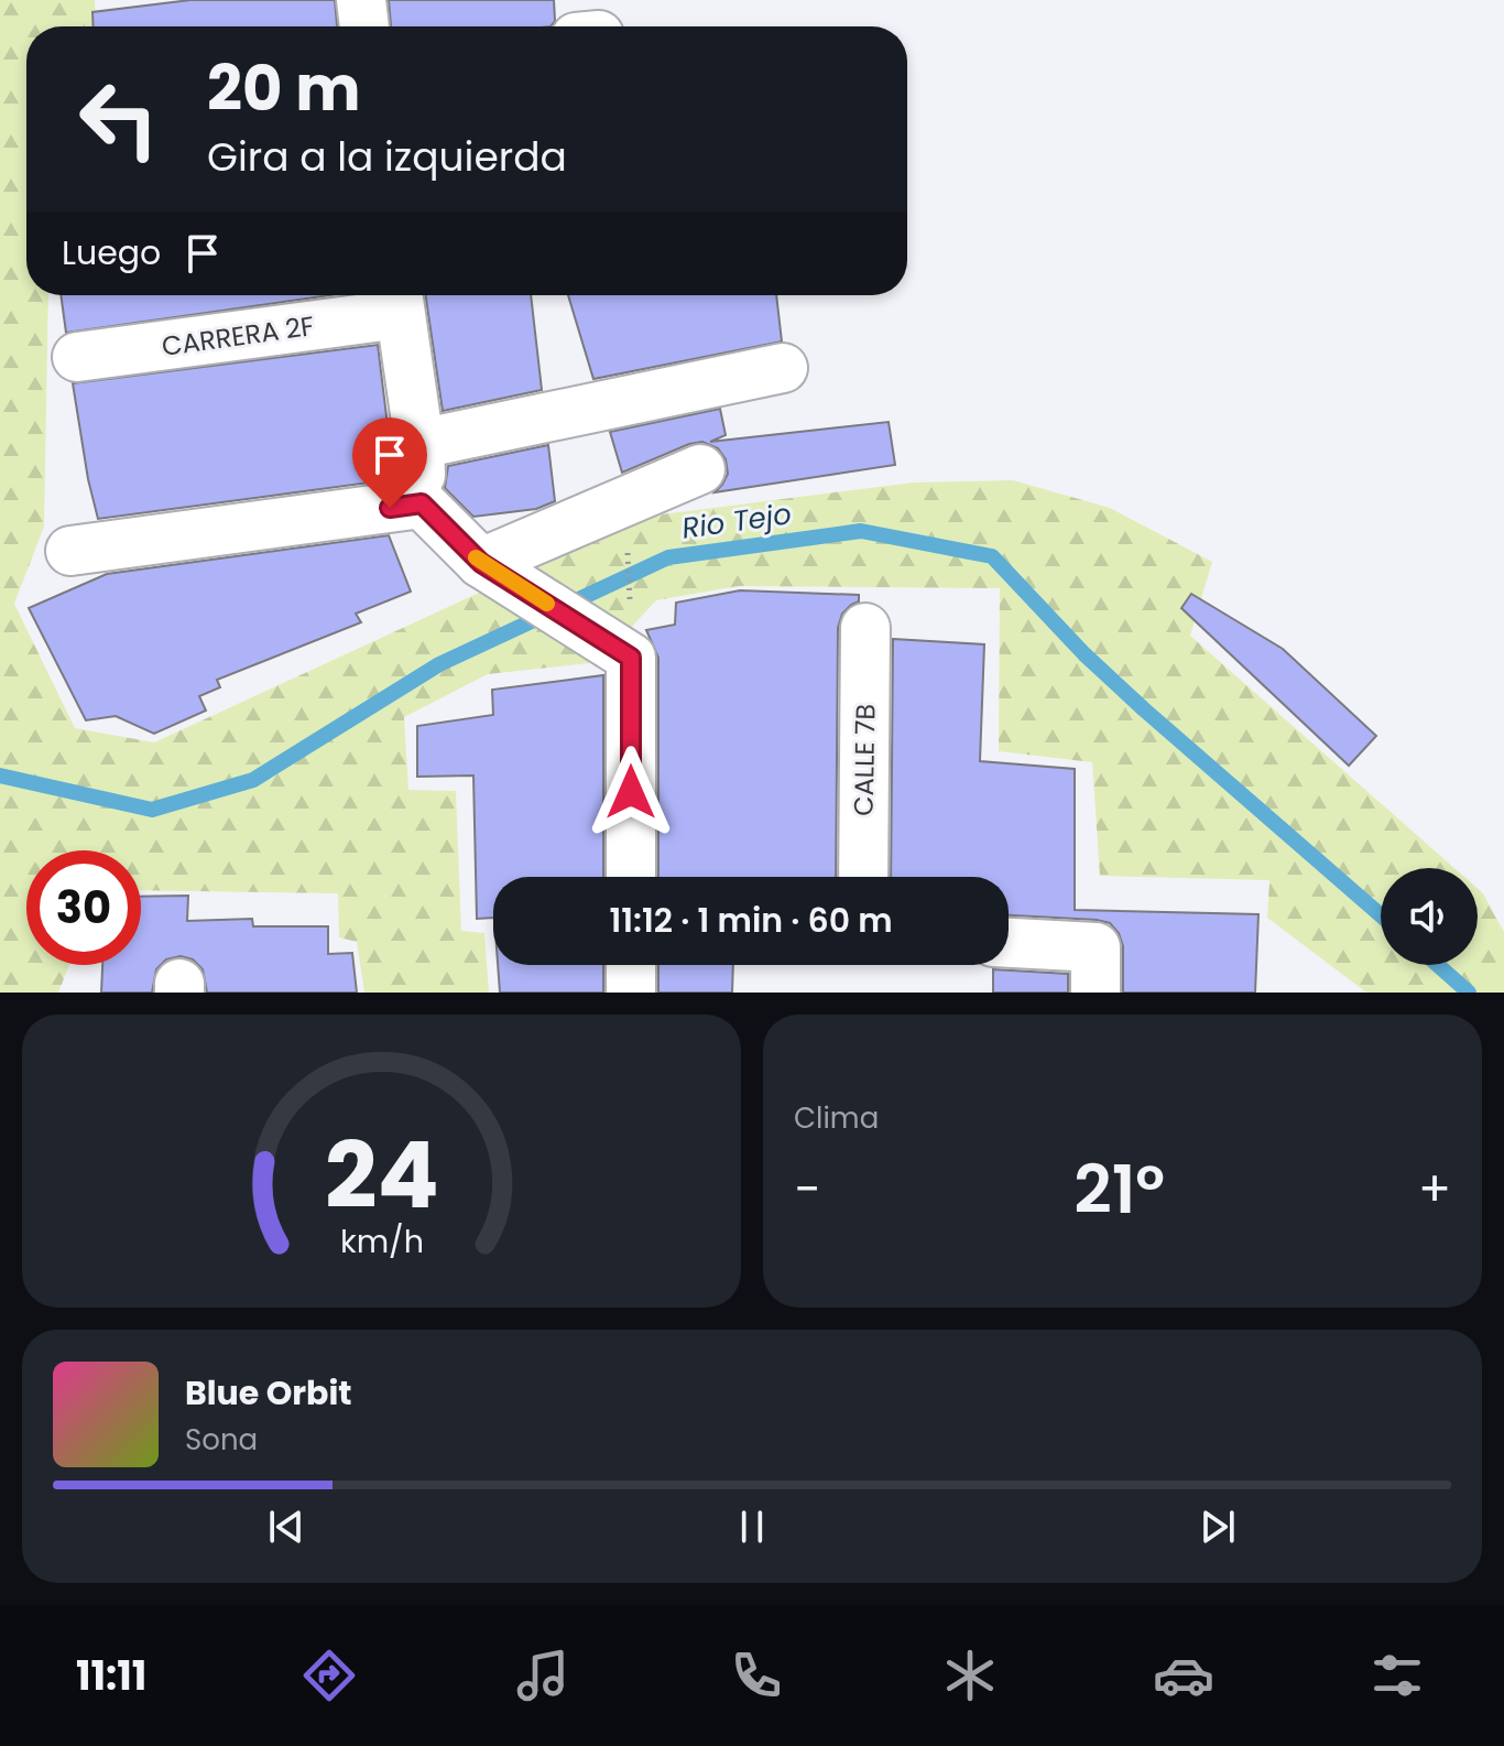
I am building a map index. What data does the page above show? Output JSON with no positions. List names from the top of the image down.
{
  "streets": {
    "street": ["CARRERA 2F", "CALLE 7B"]
  },
  "water": ["Rio Tejo"],
  "page": {
    "turn": ["20 m", "Gira a la izquierda"],
    "then": "Luego",
    "limit": "30",
    "trip": "11:12 · 1 min · 60 m",
    "tile": "Clima",
    "heat": ["−", "21°", "+"],
    "song": ["Blue Orbit", "Sona"],
    "tabs": "11:11",
    "gauge": ["24", "km/h"]
  }
}
